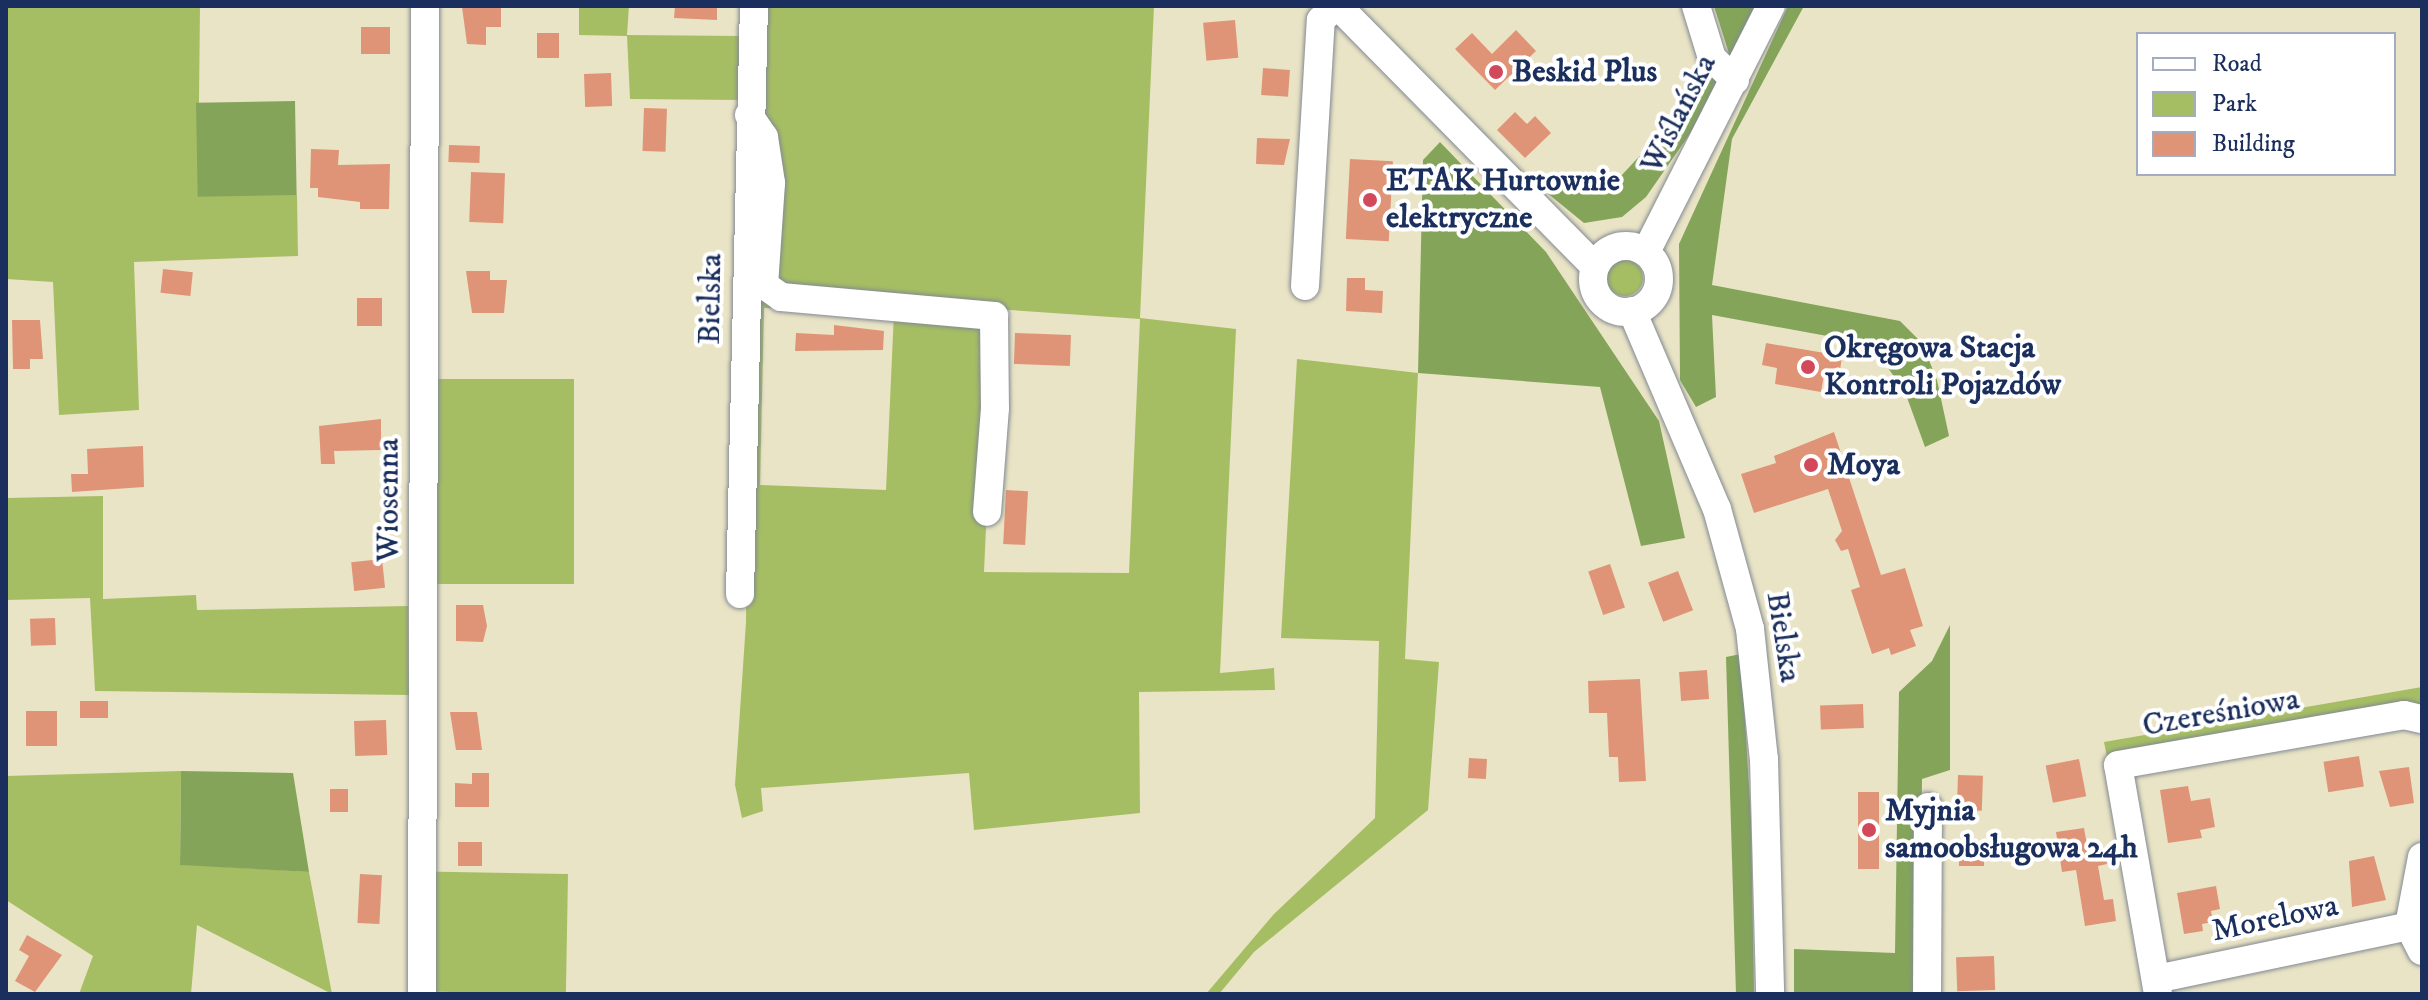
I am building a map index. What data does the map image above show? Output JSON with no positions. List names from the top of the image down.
{
  "streets": {
    "street": [
      "Wiślańska",
      "Bielska",
      "Wiosenna",
      "Czereśniowa",
      "Morelowa"
    ]
  },
  "crossings": [
    ["Wiślańska", "Bielska"],
    ["Czereśniowa", "Morelowa"]
  ],
  "places": [
    "Beskid Plus",
    "ETAK Hurtownie elektryczne",
    "Okręgowa Stacja Kontroli Pojazdów",
    "Moya",
    "Myjnia samoobsługowa 24h"
  ],
  "legend": ["Road", "Park", "Building"]
}
